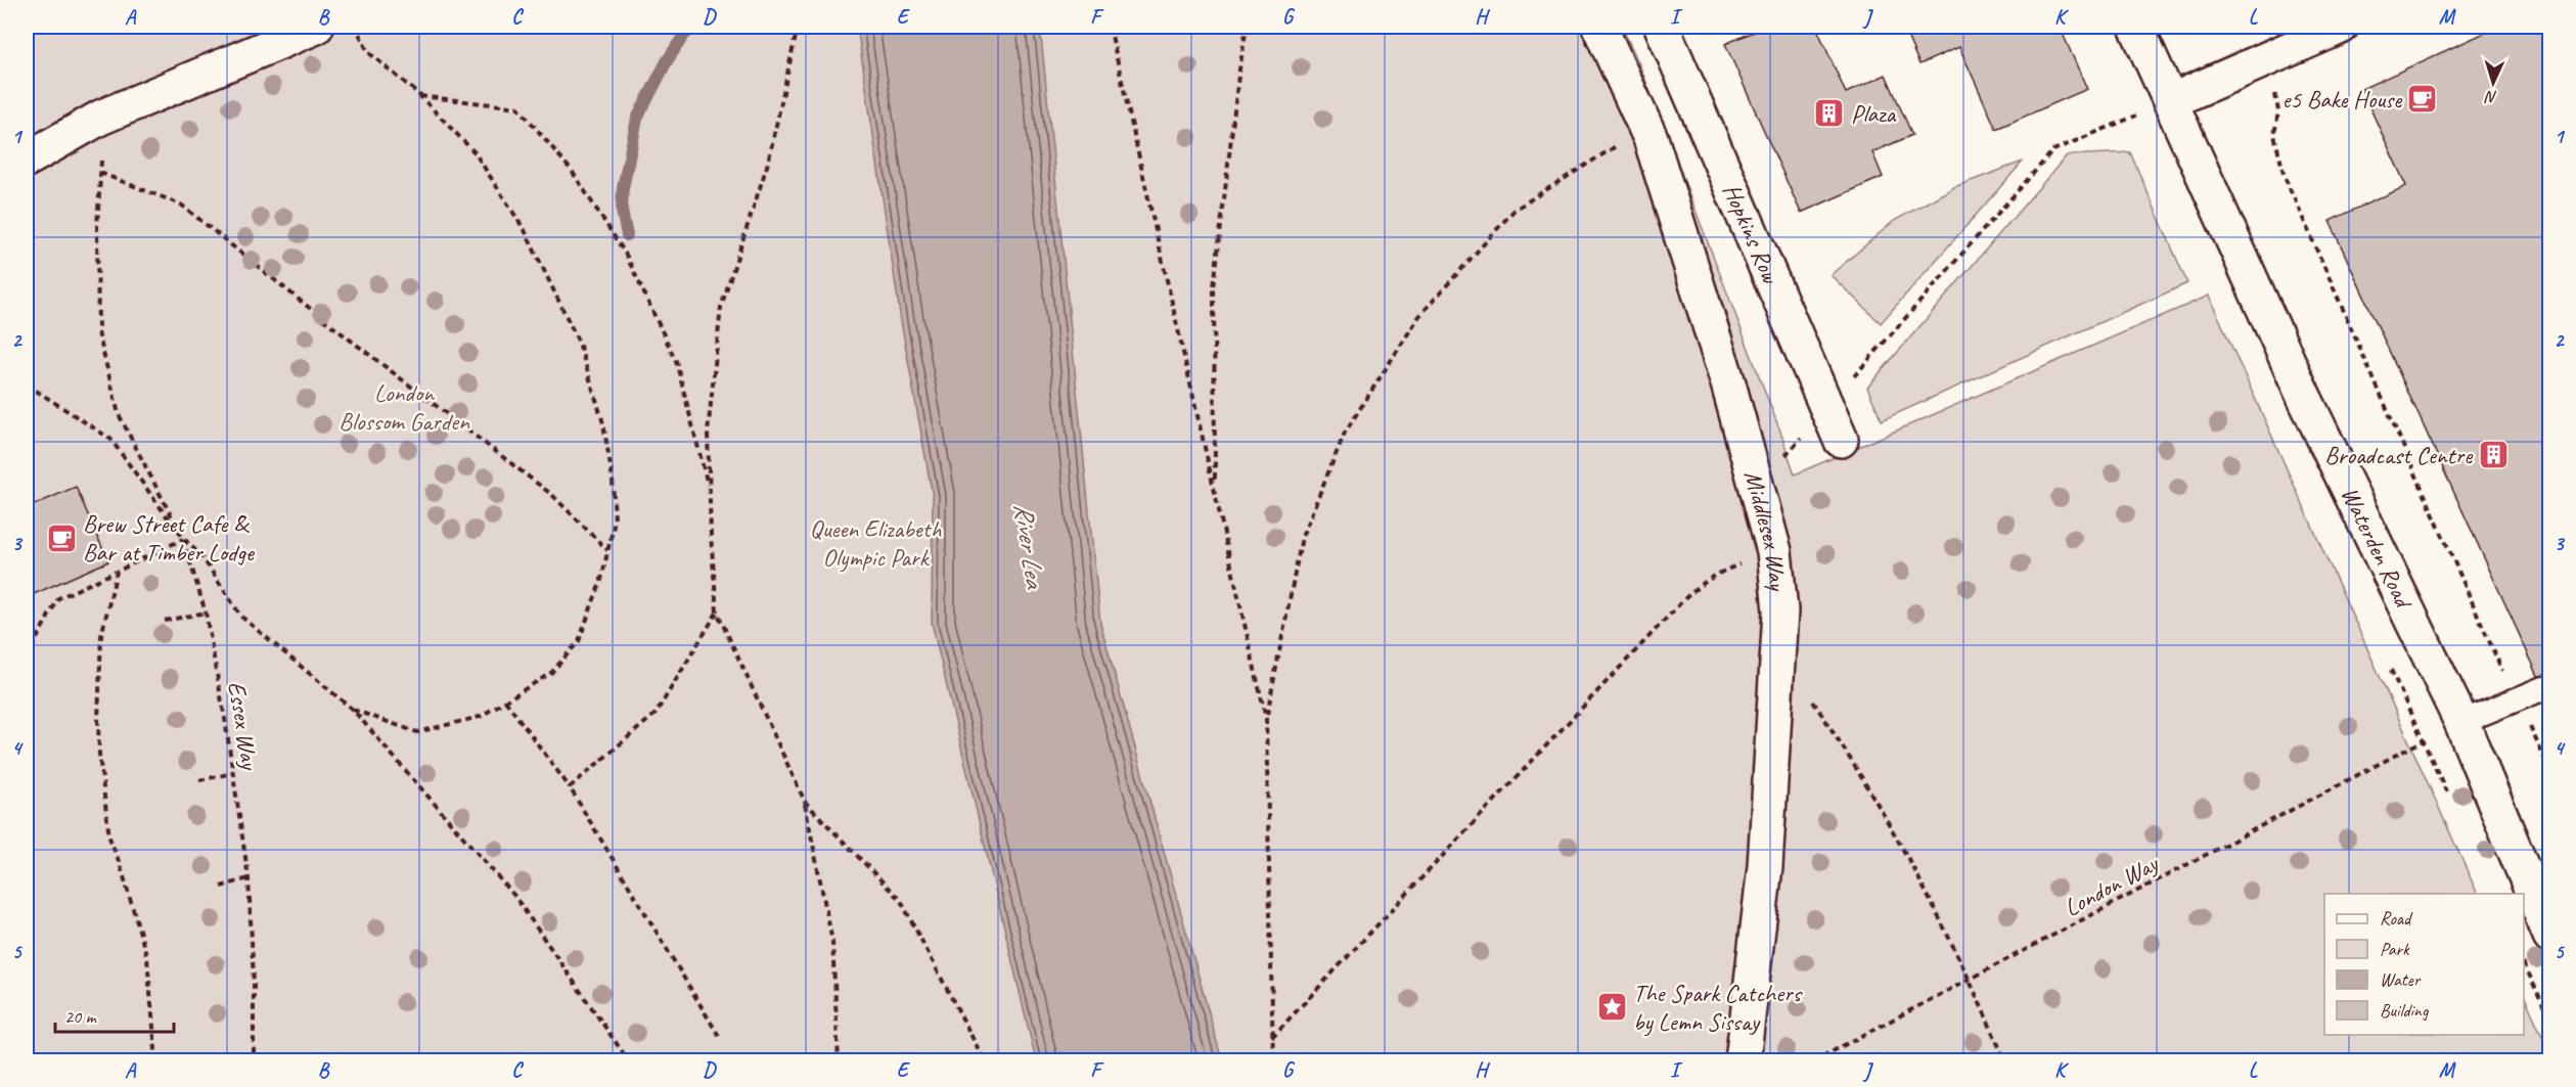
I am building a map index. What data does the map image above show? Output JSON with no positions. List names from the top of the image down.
{
  "streets": {
    "street": ["Hopkins Row", "Middlesex Way", "Waterden Road"],
    "path": ["Essex Way", "London Way"]
  },
  "water": ["River Lea"],
  "parks": ["London Blossom Garden", "Queen Elizabeth Olympic Park"],
  "places": {
    "cafe": ["e5 Bake House", "Brew Street Cafe & Bar at Timber Lodge"],
    "building": ["Plaza", "Broadcast Centre"],
    "place": ["The Spark Catchers by Lemn Sissay"]
  },
  "legend": [
    "Road",
    "Park",
    "Water",
    "Building"
  ],
  "scale_bar": "20 m",
  "north": "bottom",
  "grid": {
    "columns": [
      "A",
      "B",
      "C",
      "D",
      "E",
      "F",
      "G",
      "H",
      "I",
      "J",
      "K",
      "L",
      "M"
    ],
    "rows": [
      "1",
      "2",
      "3",
      "4",
      "5"
    ]
  }
}
